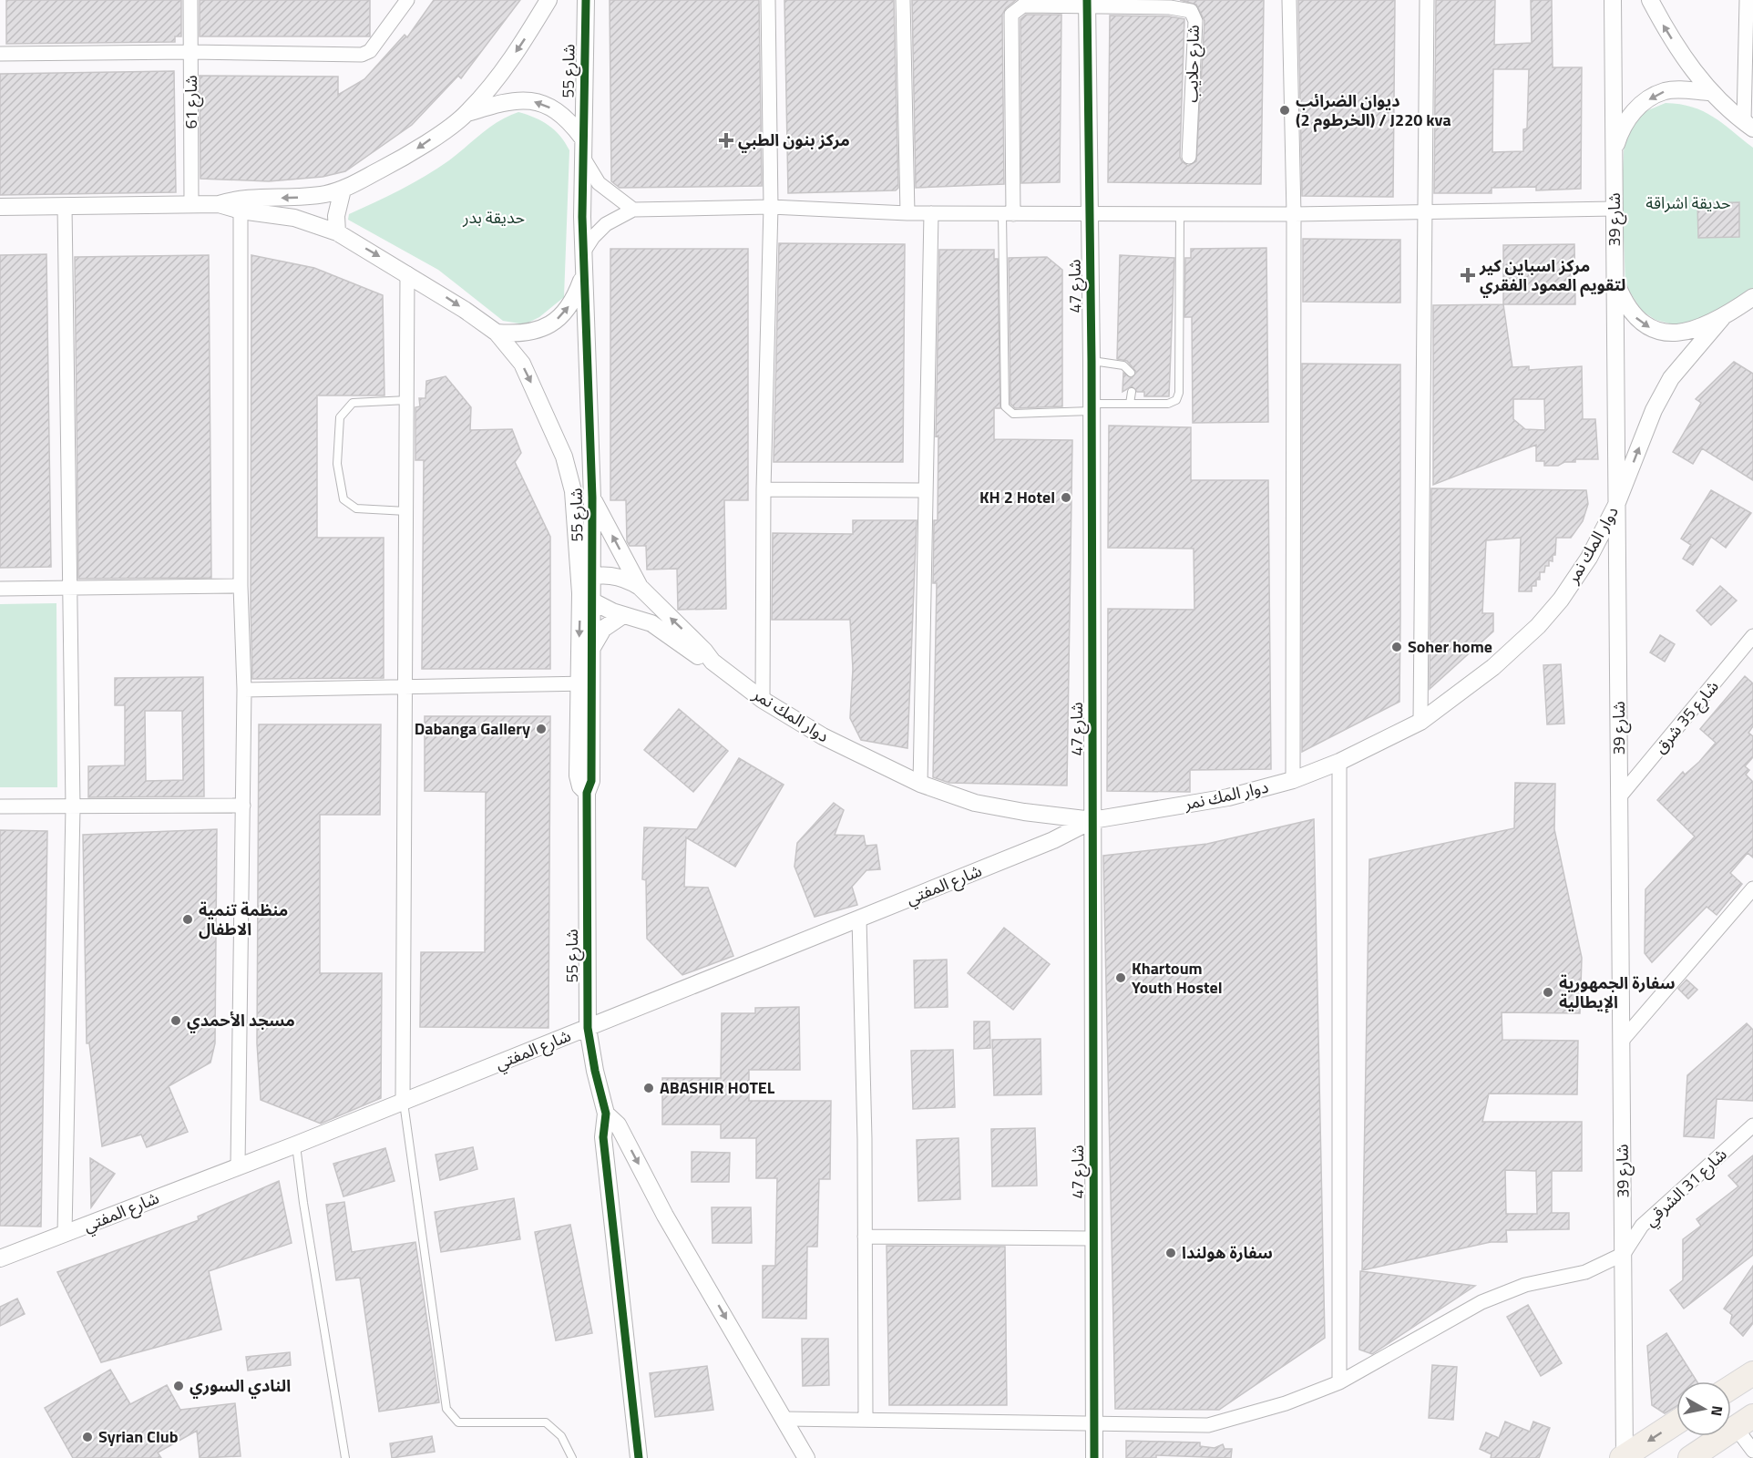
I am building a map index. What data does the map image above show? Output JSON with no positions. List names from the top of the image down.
{
  "streets": {
    "street": [
      "شارع حلايب",
      "شارع 55",
      "شارع 61",
      "شارع 39",
      "شارع 47",
      "دوار المك نمر",
      "شارع 35 شرق",
      "شارع المفتي",
      "شارع 31 الشرقي"
    ]
  },
  "crossings": [
    ["شارع حلايب", "شارع 47"],
    ["شارع 55", "دوار المك نمر"],
    ["شارع 55", "شارع المفتي"],
    ["شارع 39", "دوار المك نمر"],
    ["شارع 39", "شارع 35 شرق"],
    ["شارع 39", "شارع 31 الشرقي"],
    ["شارع 47", "دوار المك نمر"],
    ["شارع 47", "شارع المفتي"],
    ["دوار المك نمر", "شارع المفتي"]
  ],
  "parks": ["حديقة اشراقة", "حديقة بدر"],
  "places": {
    "other": [
      "ديوان الضرائب (الخرطوم 2) / J220 kva",
      "KH 2 Hotel",
      "Soher home",
      "Dabanga Gallery",
      "منظمة تنمية الاطفال",
      "Khartoum Youth Hostel",
      "سفارة الجمهورية الإيطالية",
      "مسجد الأحمدي",
      "ABASHIR HOTEL",
      "سفارة هولندا",
      "النادي السوري",
      "Syrian Club"
    ],
    "health": ["مركز بنون الطبي", "مركز اسباين كير لتقويم العمود الفقري"]
  },
  "north": "right"
}
